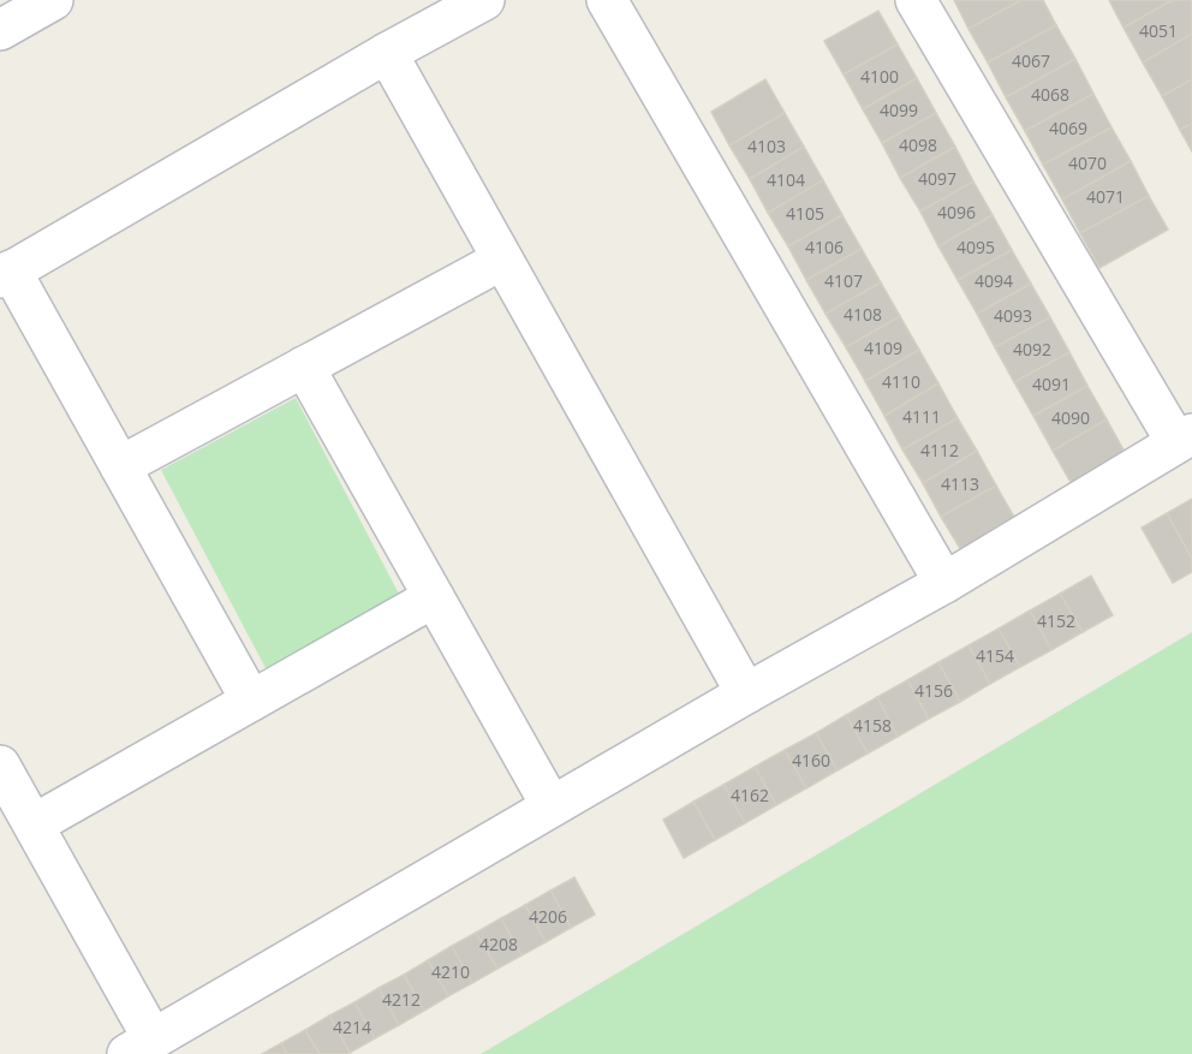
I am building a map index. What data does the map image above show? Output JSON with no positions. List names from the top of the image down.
{
  "house_numbers": [
    "4051",
    "4067",
    "4100",
    "4068",
    "4099",
    "4069",
    "4098",
    "4103",
    "4070",
    "4097",
    "4104",
    "4071",
    "4096",
    "4105",
    "4106",
    "4095",
    "4107",
    "4094",
    "4108",
    "4093",
    "4109",
    "4092",
    "4110",
    "4091",
    "4111",
    "4090",
    "4112",
    "4113",
    "4152",
    "4154",
    "4156",
    "4158",
    "4160",
    "4162",
    "4206",
    "4208",
    "4210",
    "4212",
    "4214"
  ]
}
